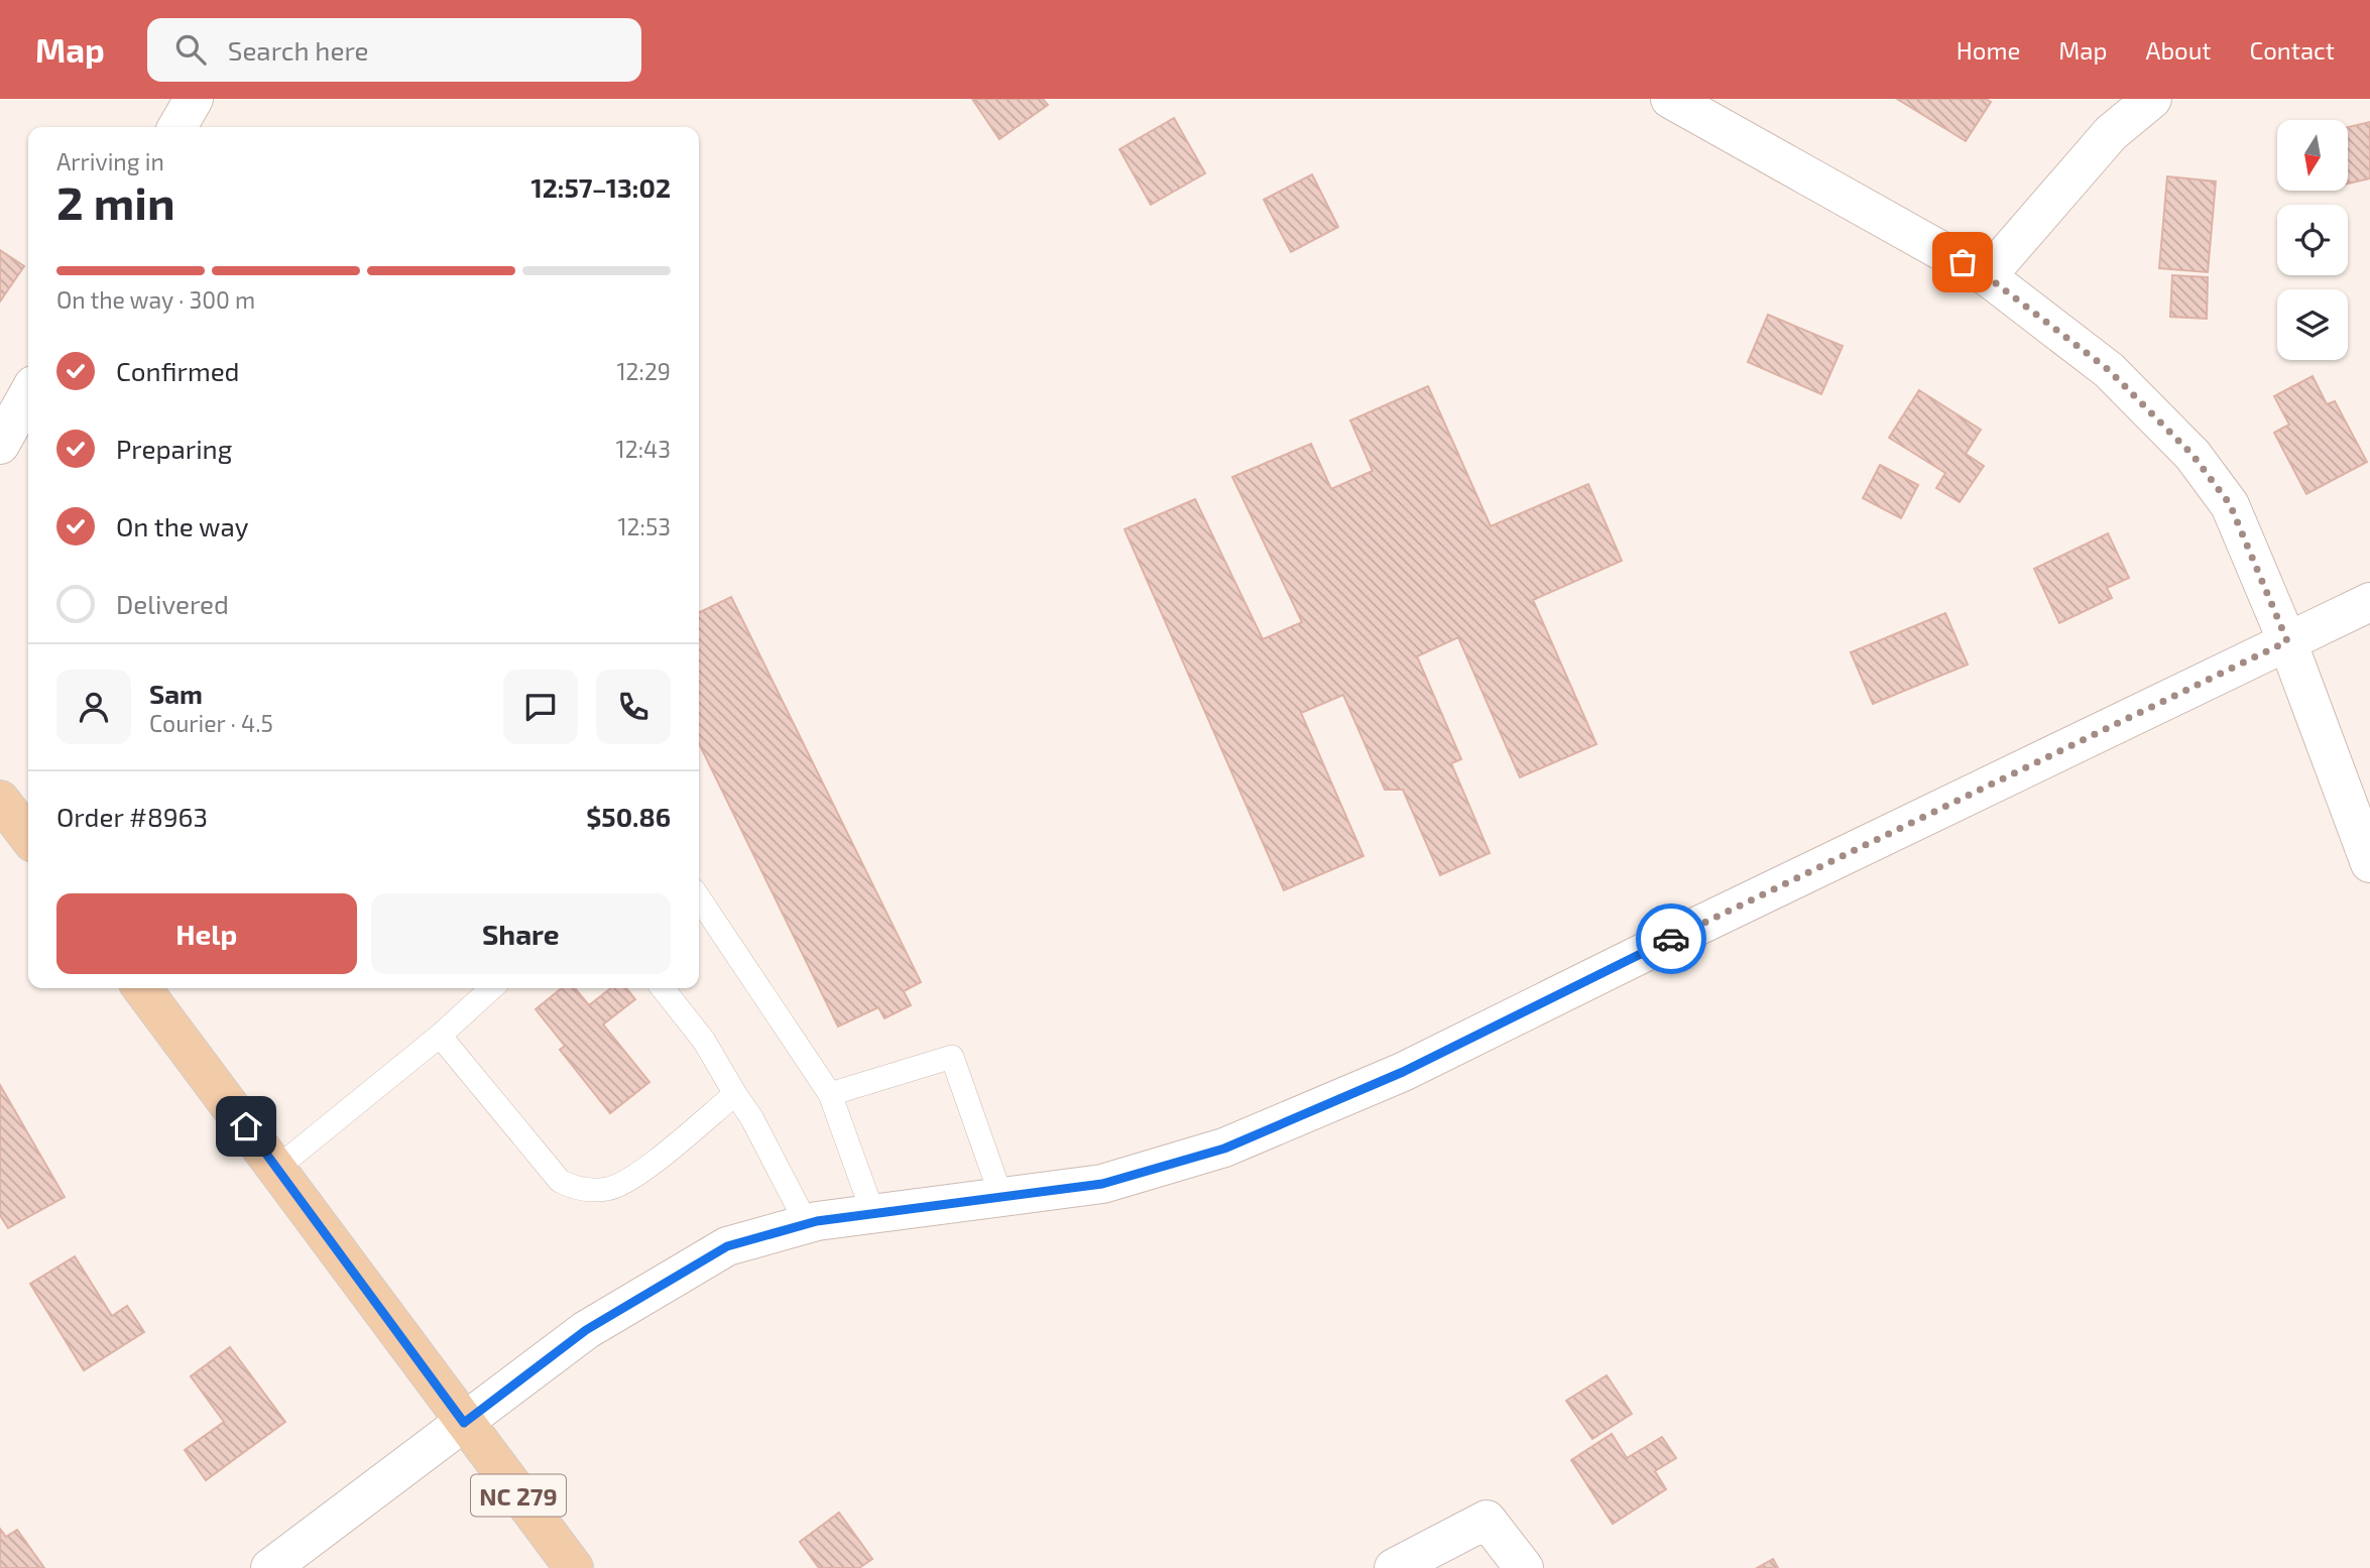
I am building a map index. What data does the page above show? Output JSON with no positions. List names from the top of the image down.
{
  "streets": {
    "main road": ["NC 279"]
  },
  "north": "bottom",
  "page": {
    "header": "Map",
    "search": "Search here",
    "nav": [
      "Home",
      "Map",
      "About",
      "Contact"
    ],
    "heading": ["2 min", "Arriving in", "12:57–13:02"],
    "panel": [
      "Sam",
      "Courier · 4.5",
      "Order #8963",
      "$50.86"
    ],
    "bar": "On the way · 300 m",
    "list": [
      ["Confirmed", "12:29"],
      ["Preparing", "12:43"],
      ["On the way", "12:53"],
      "Delivered"
    ],
    "buttons": ["Help", "Share"]
  }
}
